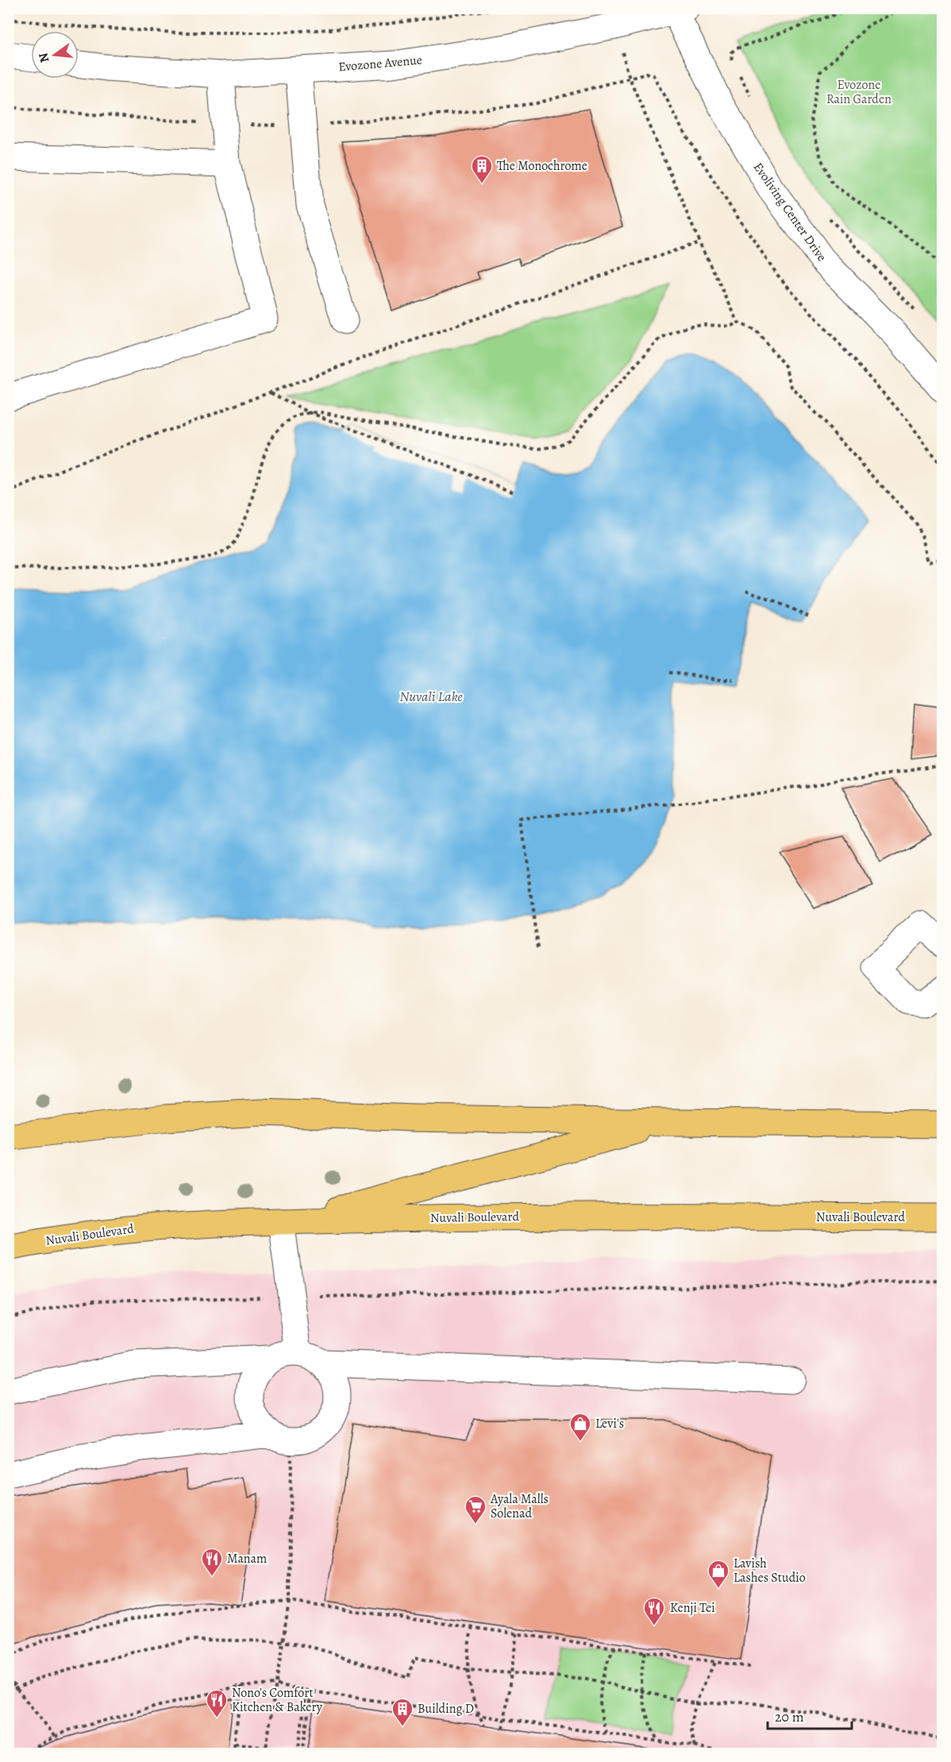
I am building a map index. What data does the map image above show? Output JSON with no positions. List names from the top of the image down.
{
  "streets": {
    "main road": ["Nuvali Boulevard"],
    "street": ["Evozone Avenue", "Evoliving Center Drive"]
  },
  "crossings": [
    ["Evozone Avenue", "Evoliving Center Drive"]
  ],
  "water": ["Nuvali Lake"],
  "parks": ["Evozone Rain Garden"],
  "places": {
    "building": ["The Monochrome", "Building D"],
    "shop": ["Levi's", "Lavish Lashes Studio"],
    "supermarket": ["Ayala Malls Solenad"],
    "restaurant": ["Manam", "Kenji Tei", "Nono's Comfort Kitchen & Bakery"]
  },
  "scale_bar": "20 m",
  "north": "left"
}
